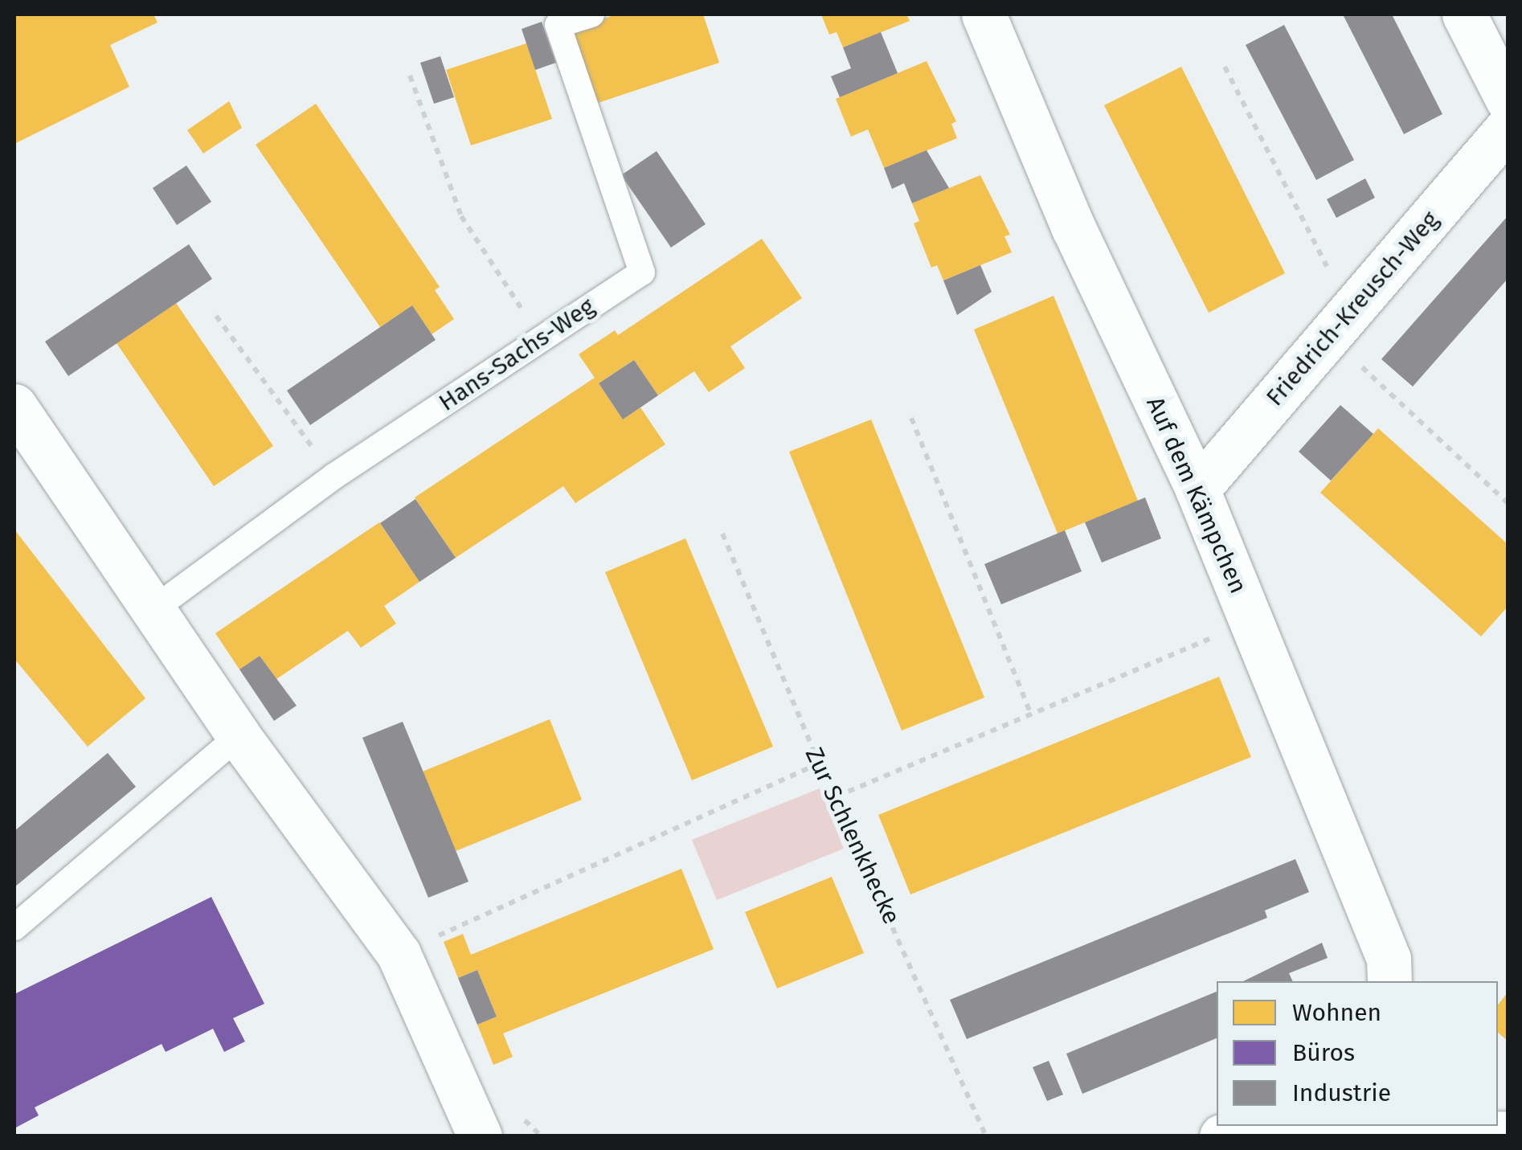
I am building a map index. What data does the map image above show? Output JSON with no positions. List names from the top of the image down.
{
  "streets": {
    "street": ["Friedrich-Kreusch-Weg", "Auf dem Kämpchen"],
    "lane": ["Hans-Sachs-Weg"],
    "path": ["Zur Schlenkhecke"]
  },
  "crossings": [
    ["Friedrich-Kreusch-Weg", "Auf dem Kämpchen"]
  ],
  "legend": ["Wohnen", "Büros", "Industrie"]
}
